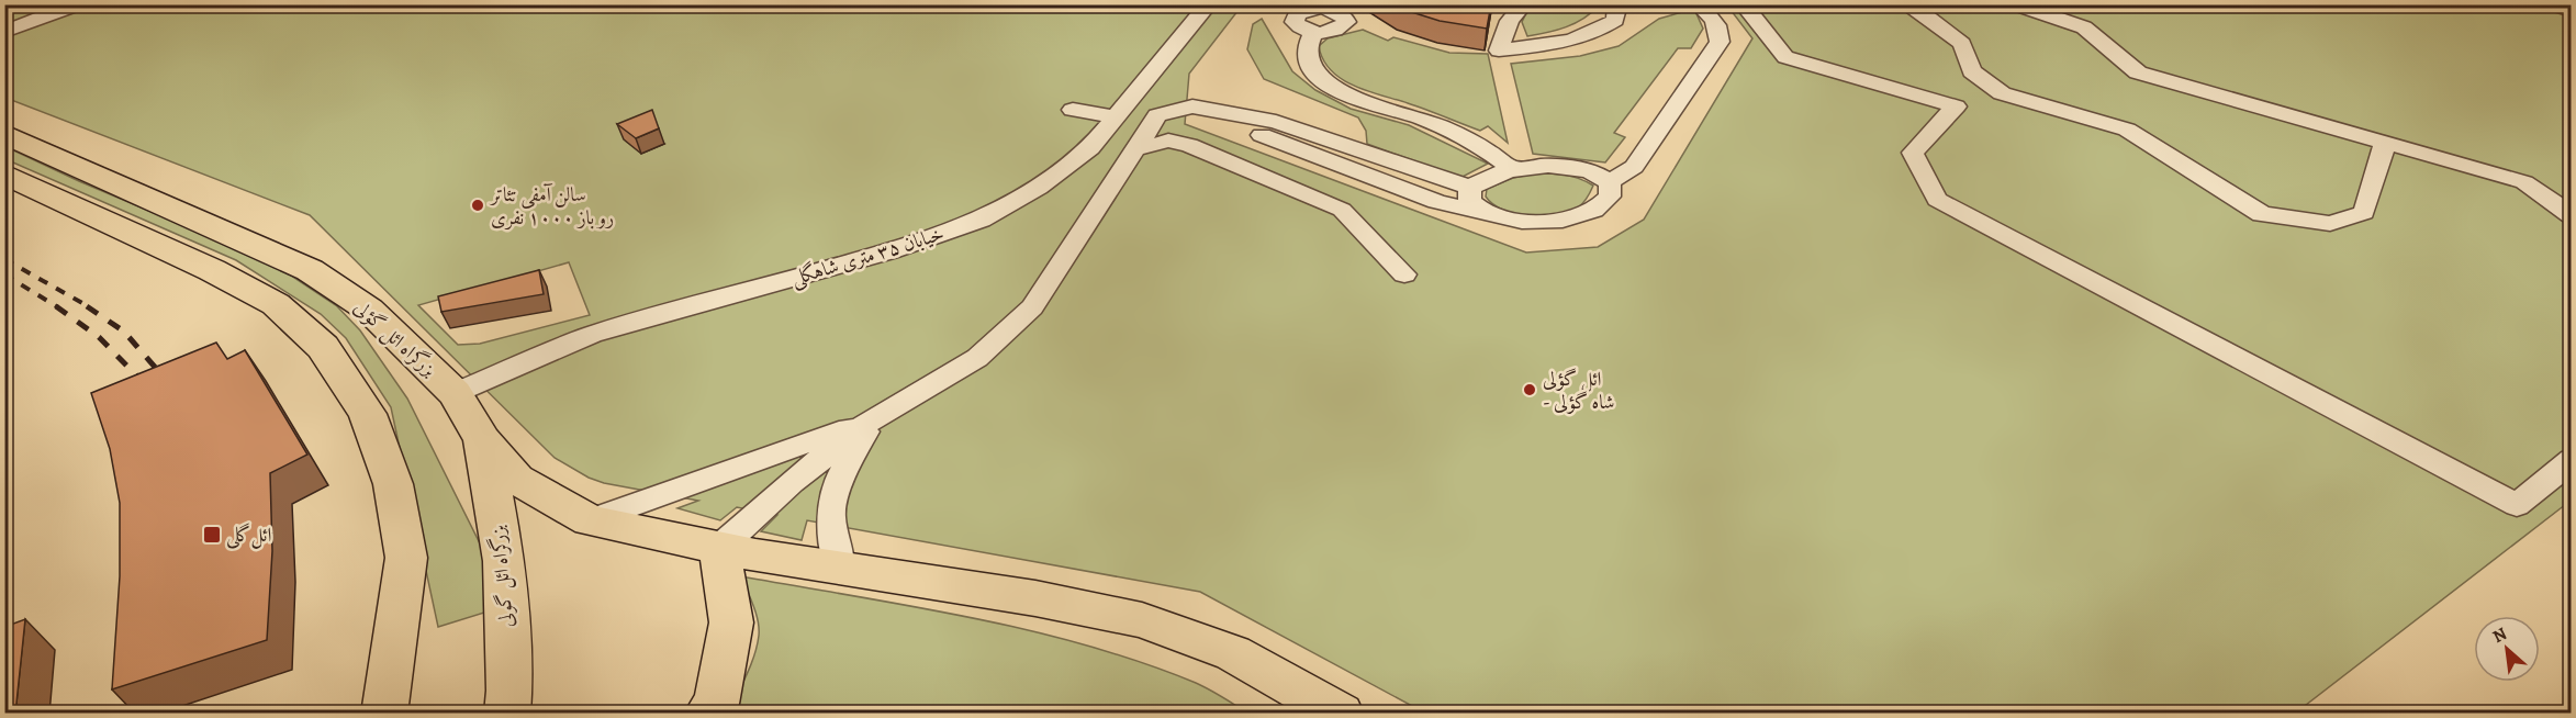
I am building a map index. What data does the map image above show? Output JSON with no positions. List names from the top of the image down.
{
  "streets": {
    "highway": ["بزرگراه ائل گؤلی", "بزرگراه ائل گولی"],
    "street": ["خیابان ۳۵ متری شاهگلی"]
  },
  "crossings": [
    ["خیابان ۳۵ متری شاهگلی", "بزرگراه ائل گؤلی"],
    ["بزرگراه ائل گؤلی", "بزرگراه ائل گولی"]
  ],
  "places": {
    "other": ["سالن آمفی تئاتر رو باز ۱۰۰۰ نفری", "ائل گؤلی - شاه گؤلی"],
    "transit": ["ائل‌گلی"]
  },
  "north": "top left"
}
